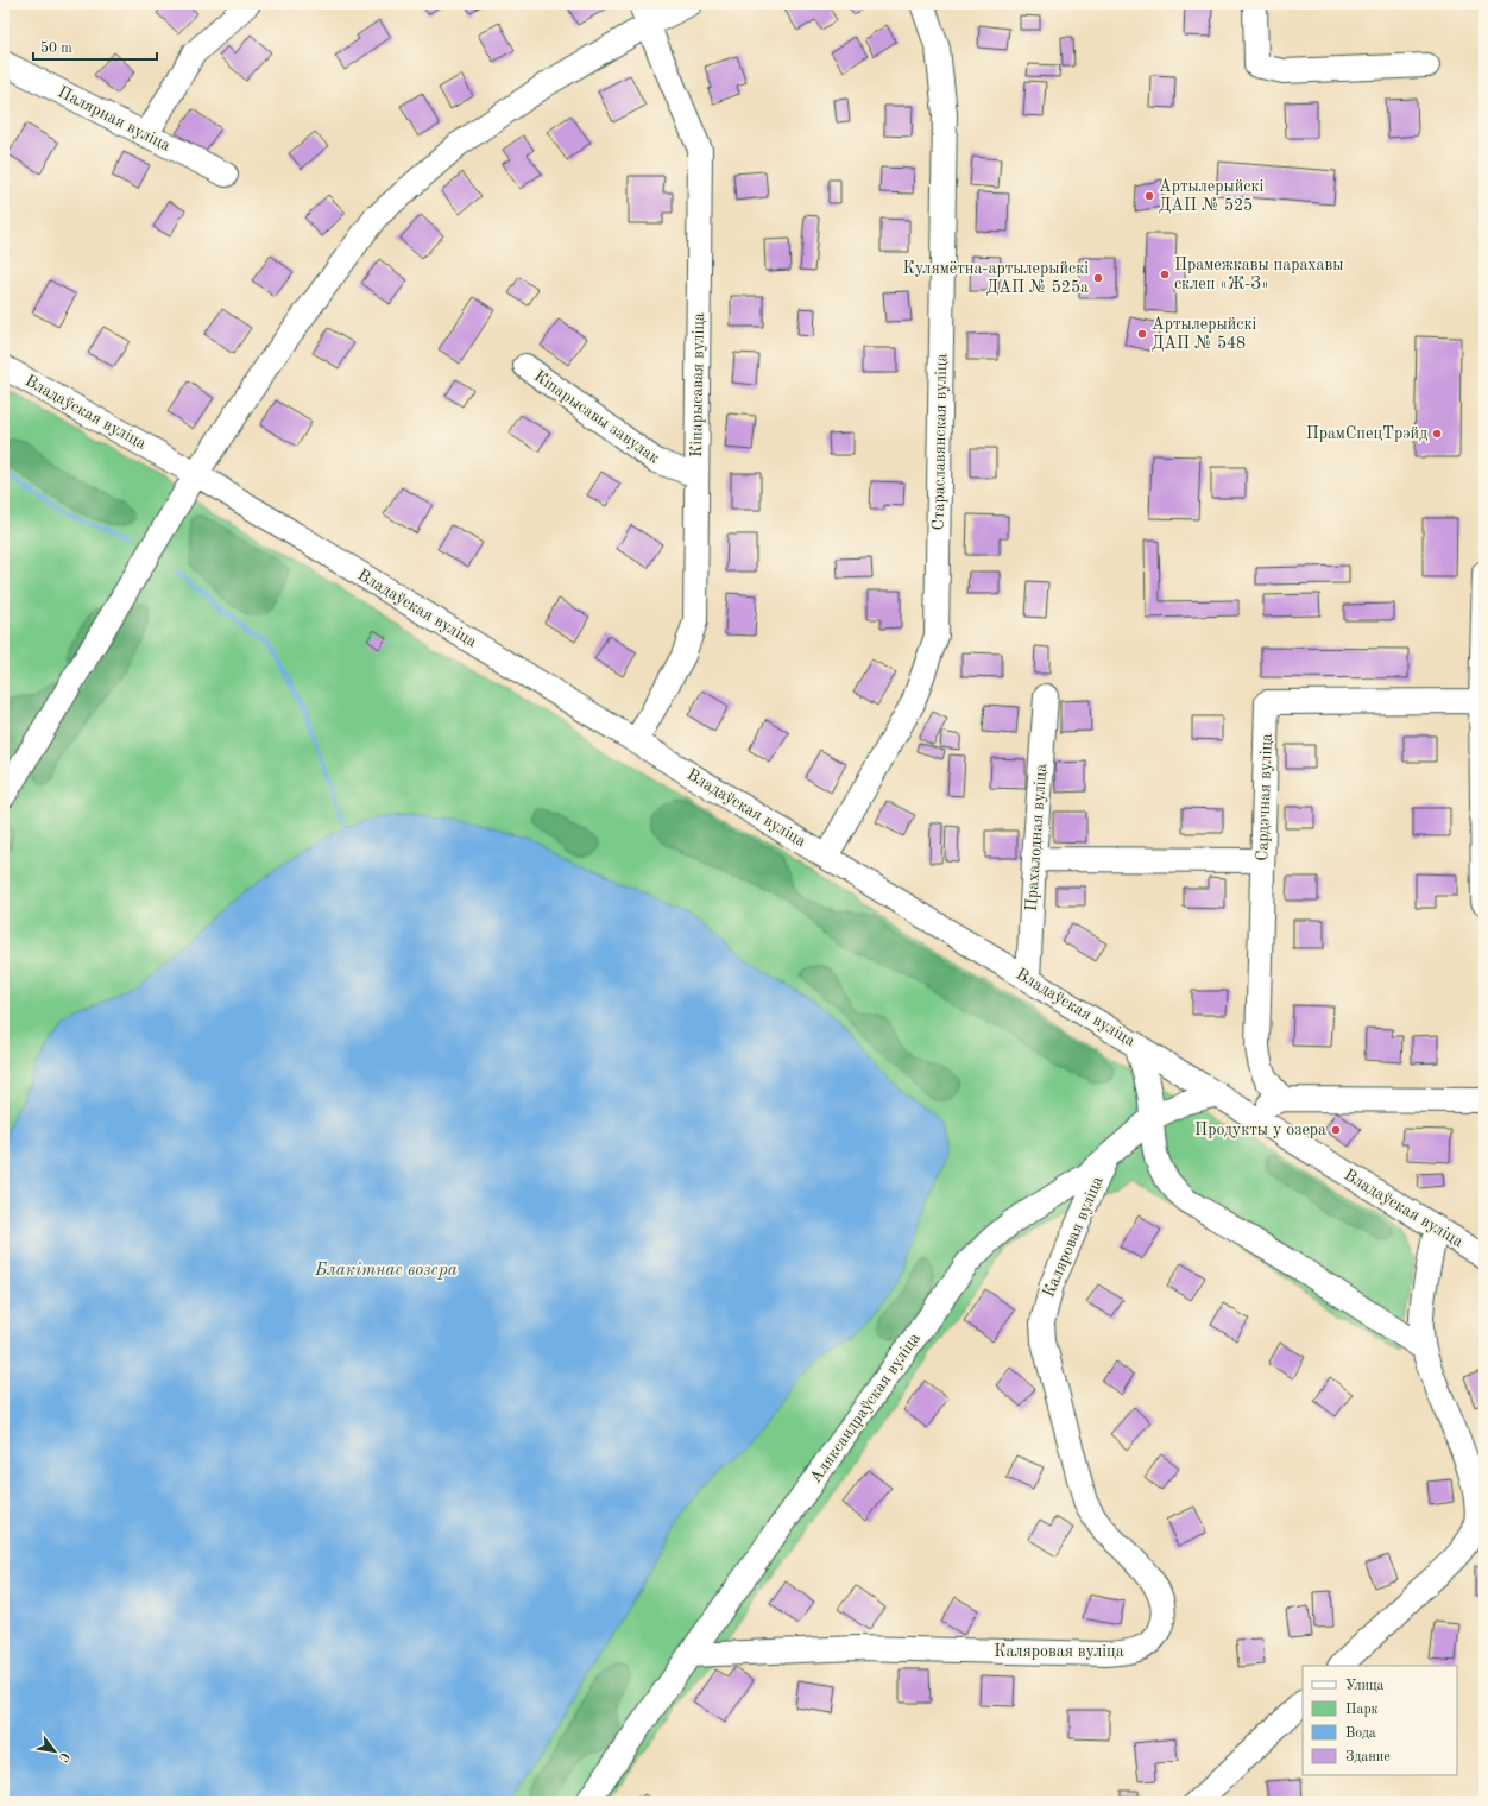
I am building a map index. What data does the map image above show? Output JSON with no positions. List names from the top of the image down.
{
  "streets": {
    "street": [
      "Палярная вуліца",
      "Кіпарысавая вуліца",
      "Владаўская вуліца",
      "Кіпарысавы завулак",
      "Стараславянская вуліца",
      "Сардэчная вуліца",
      "Прахалодная вуліца",
      "Каляровая вуліца",
      "Аляксандраўская вуліца"
    ]
  },
  "crossings": [
    ["Кіпарысавая вуліца", "Владаўская вуліца"],
    ["Кіпарысавая вуліца", "Кіпарысавы завулак"],
    ["Владаўская вуліца", "Стараславянская вуліца"],
    ["Владаўская вуліца", "Прахалодная вуліца"],
    ["Владаўская вуліца", "Аляксандраўская вуліца"],
    ["Каляровая вуліца", "Аляксандраўская вуліца"]
  ],
  "water": ["Блакітнае возера"],
  "places": [
    "Артылерыйскі ДАП № 525",
    "Прамежкавы парахавы склеп «Ж-З»",
    "Кулямётна-артылерыйскі ДАП № 525а",
    "Артылерыйскі ДАП № 548",
    "ПрамСпецТрэйд",
    "Продукты у озера"
  ],
  "legend": [
    "Улица",
    "Парк",
    "Вода",
    "Здание"
  ],
  "scale_bar": "50 m",
  "north": "bottom right"
}
